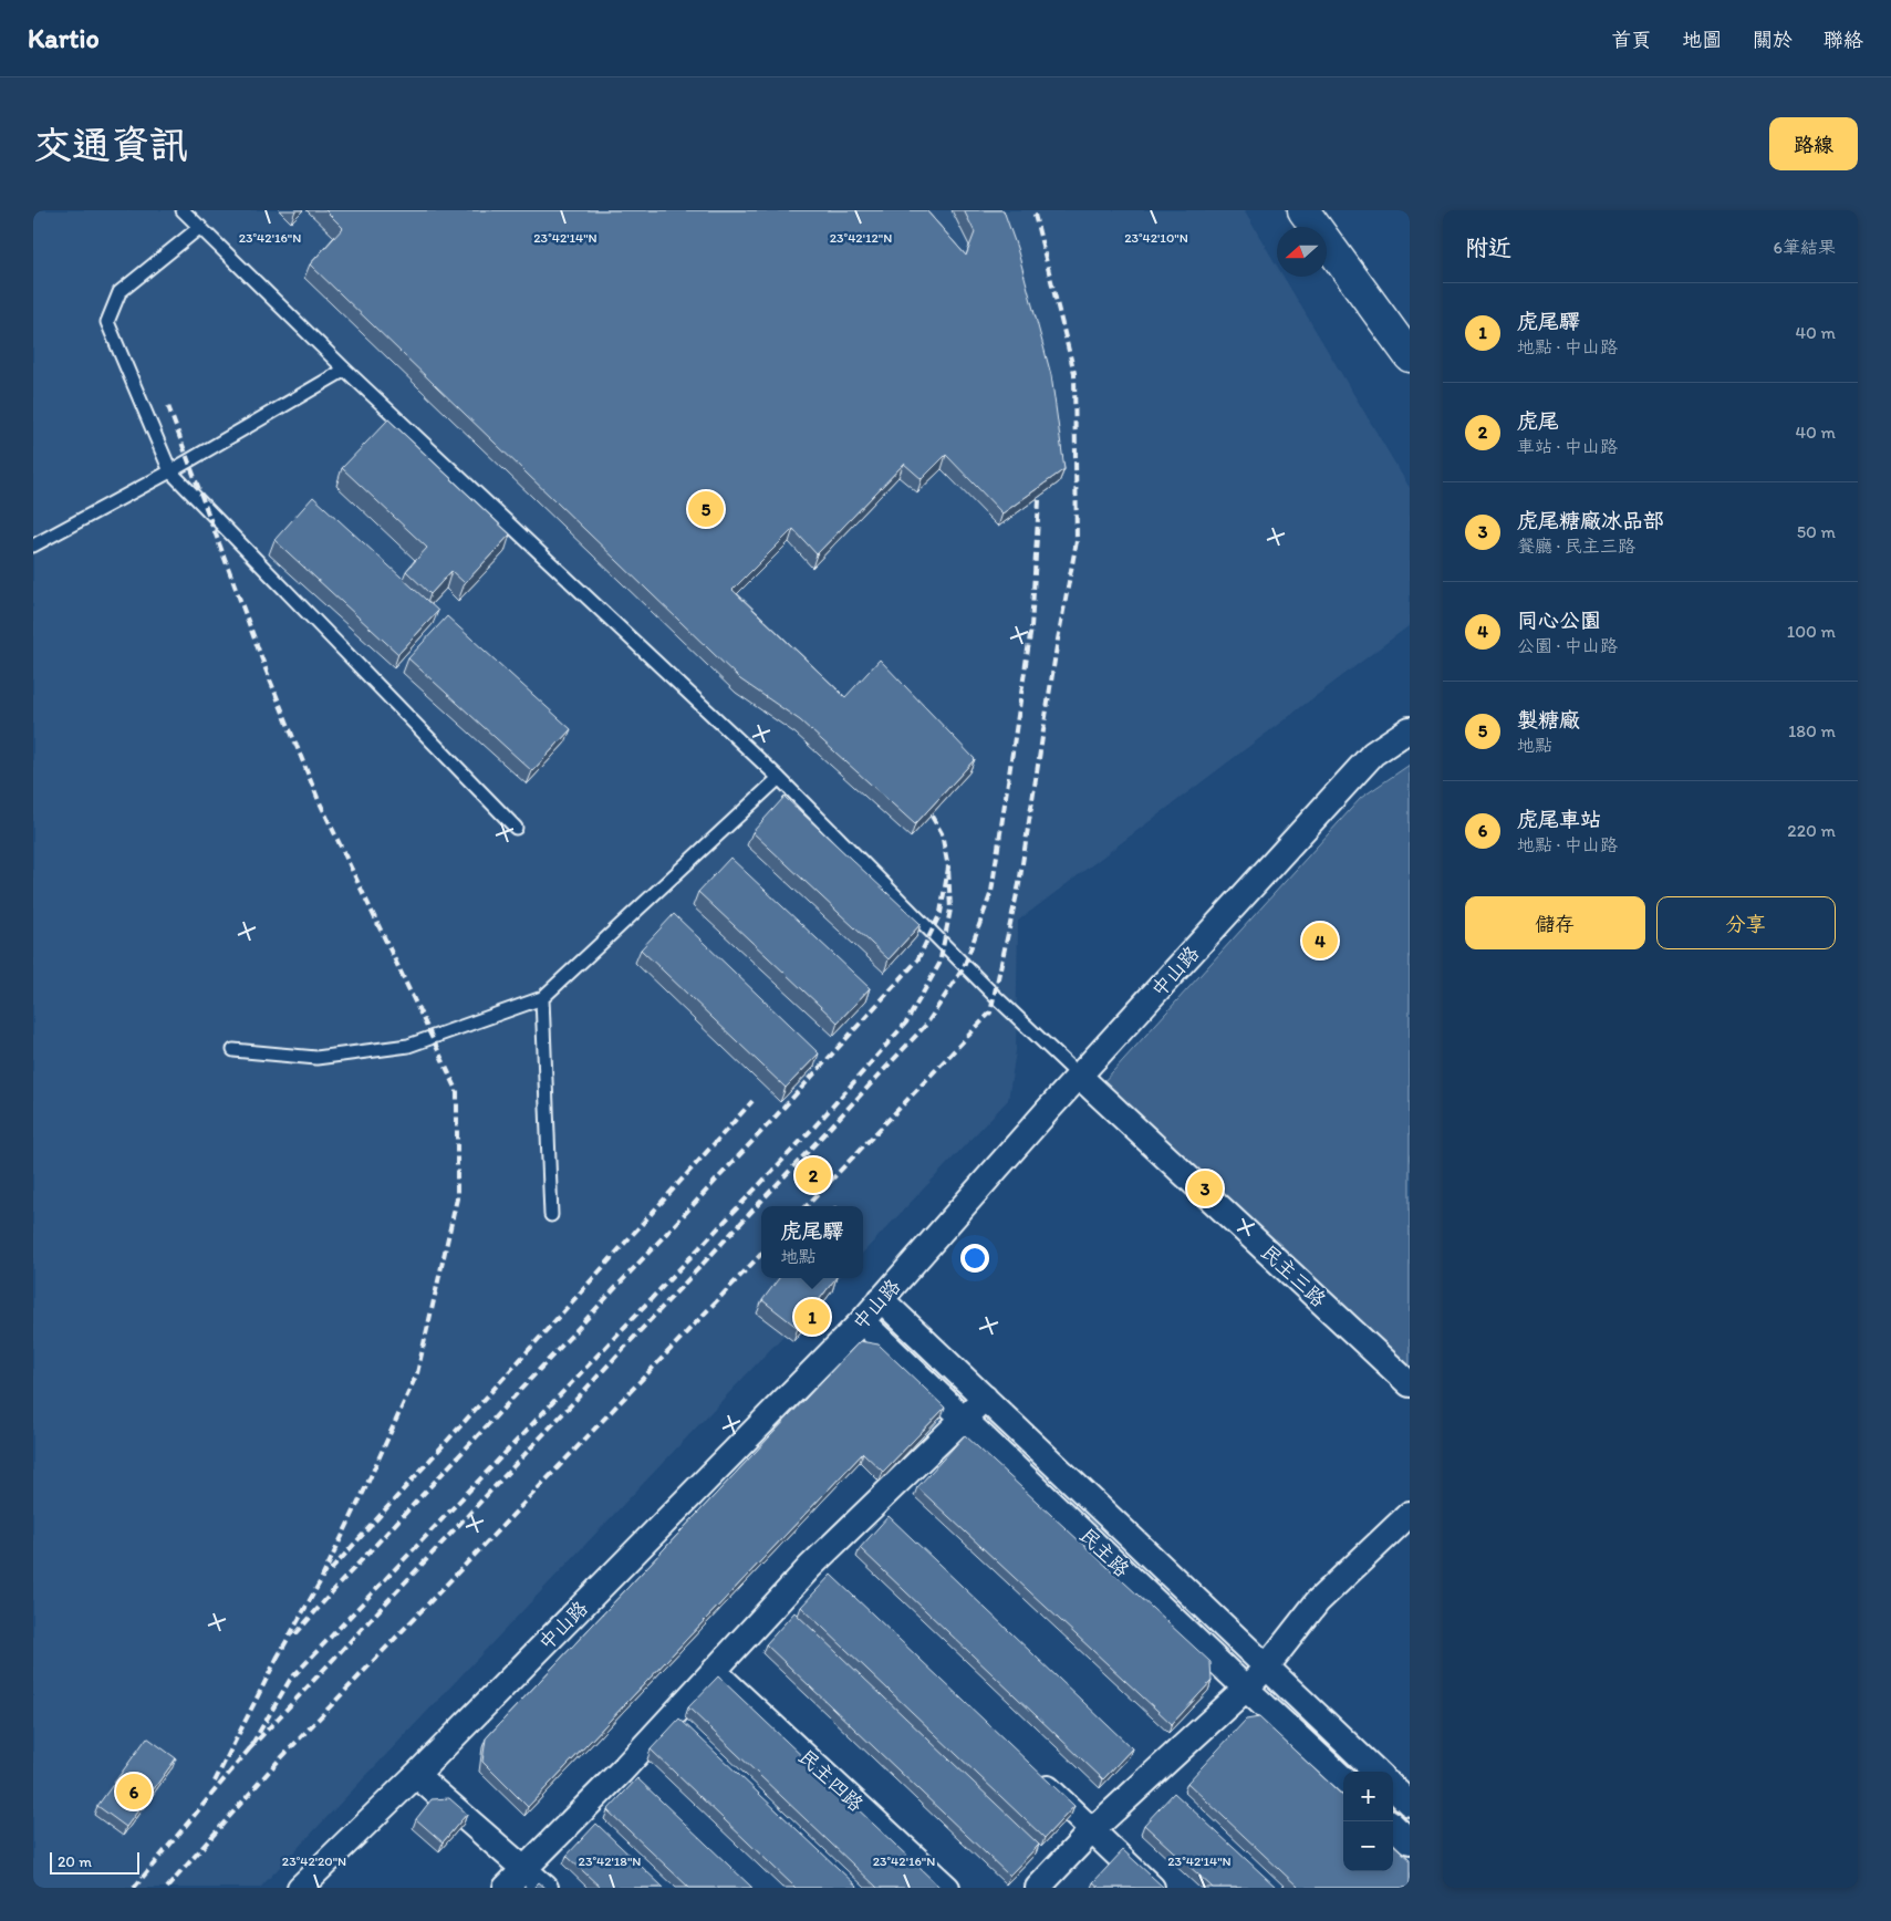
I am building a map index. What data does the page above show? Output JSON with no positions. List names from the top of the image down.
{
  "streets": {
    "street": [
      "中山路",
      "民主三路",
      "民主路",
      "民主四路"
    ]
  },
  "crossings": [
    ["中山路", "民主三路"],
    ["中山路", "民主路"]
  ],
  "scale_bar": "20 m",
  "north": "left",
  "page": {
    "header": "Kartio",
    "nav": [
      "首頁",
      "地圖",
      "關於",
      "聯絡"
    ],
    "buttons": [
      "路線",
      ["儲存", "分享"]
    ],
    "title": "交通資訊",
    "heading": ["附近", "6筆結果"],
    "list": [
      {
        "mark": "1",
        "name": "虎尾驛",
        "note": "地點 · 中山路",
        "value": "40 m"
      },
      {
        "mark": "2",
        "name": "虎尾",
        "note": "車站 · 中山路",
        "value": "40 m"
      },
      {
        "mark": "3",
        "name": "虎尾糖廠冰品部",
        "note": "餐廳 · 民主三路",
        "value": "50 m"
      },
      {
        "mark": "4",
        "name": "同心公園",
        "note": "公園 · 中山路",
        "value": "100 m"
      },
      {
        "mark": "5",
        "name": "製糖廠",
        "note": "地點",
        "value": "180 m"
      },
      {
        "mark": "6",
        "name": "虎尾車站",
        "note": "地點 · 中山路",
        "value": "220 m"
      }
    ],
    "pins": [
      "5",
      "4",
      "2",
      "3",
      "1",
      "6"
    ],
    "popup": ["虎尾驛", "地點"],
    "map_buttons": ["+", "−"],
    "scale": "20 m"
  },
  "coordinates": [
    "23°42'16\"N",
    "23°42'14\"N",
    "23°42'12\"N",
    "23°42'10\"N",
    "23°42'20\"N",
    "23°42'18\"N"
  ]
}
